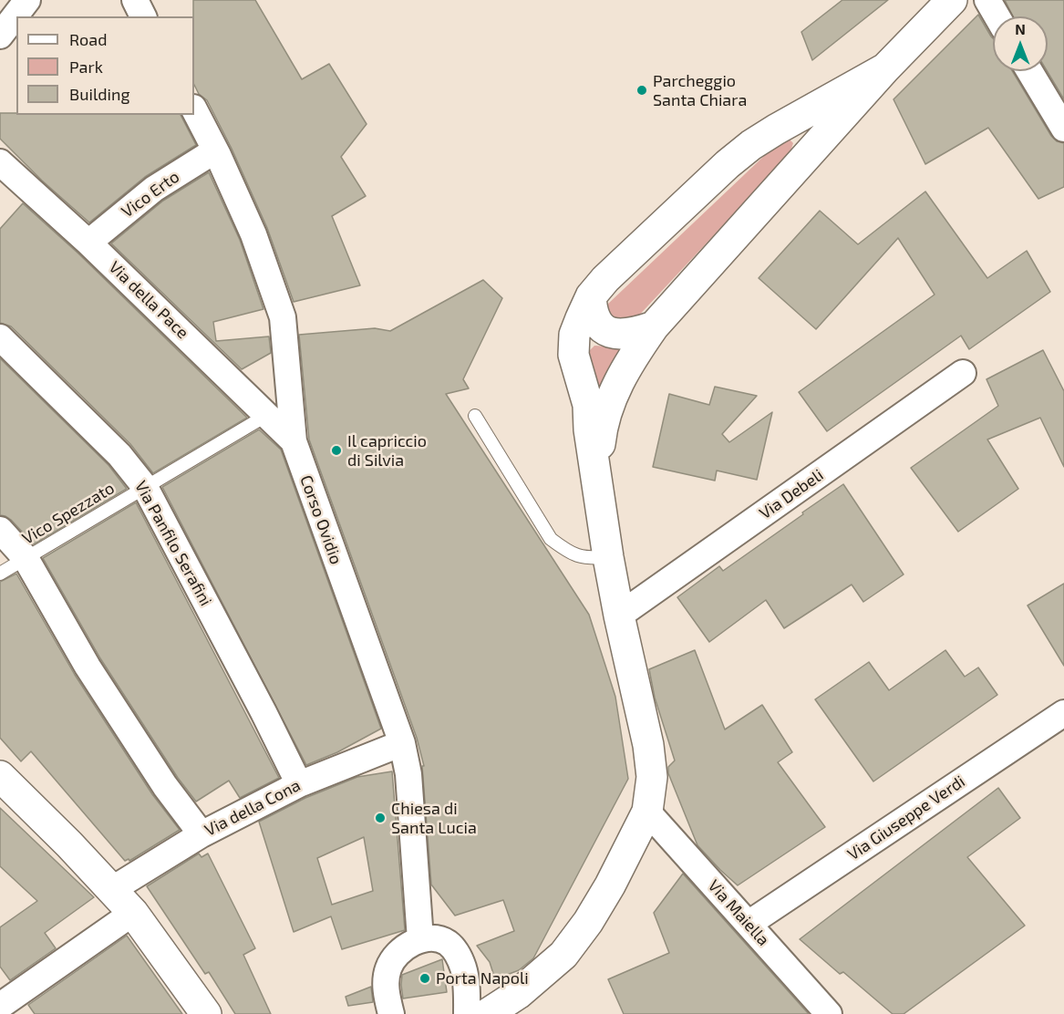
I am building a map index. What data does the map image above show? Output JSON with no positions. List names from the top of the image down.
{
  "streets": {
    "street": [
      "Vico Erto",
      "Via della Pace",
      "Via Debeli",
      "Corso Ovidio",
      "Via Panfilo Serafini",
      "Via della Cona",
      "Via Giuseppe Verdi",
      "Via Maiella"
    ],
    "lane": ["Vico Spezzato"]
  },
  "crossings": [
    ["Vico Erto", "Via della Pace"],
    ["Vico Erto", "Corso Ovidio"],
    ["Via della Pace", "Vico Spezzato"],
    ["Via della Pace", "Corso Ovidio"],
    ["Vico Spezzato", "Via Panfilo Serafini"],
    ["Corso Ovidio", "Via della Cona"],
    ["Via Panfilo Serafini", "Via della Cona"],
    ["Via Giuseppe Verdi", "Via Maiella"]
  ],
  "places": [
    "Parcheggio Santa Chiara",
    "Il capriccio di Silvia",
    "Chiesa di Santa Lucia",
    "Porta Napoli"
  ],
  "legend": ["Road", "Park", "Building"],
  "north": "top"
}
